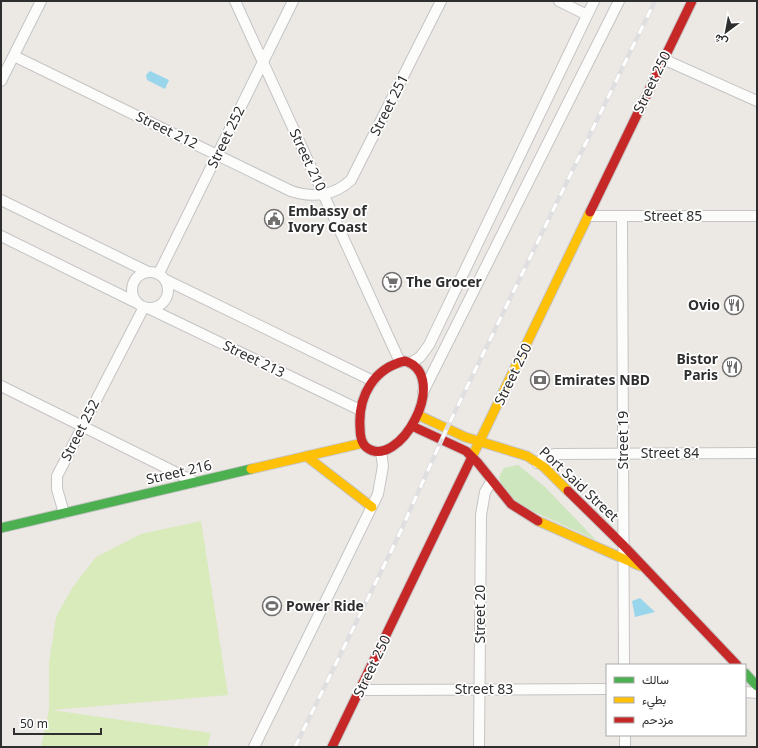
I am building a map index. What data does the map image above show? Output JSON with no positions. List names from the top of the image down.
{
  "streets": {
    "main road": ["Street 250", "Street 216", "Port Said Street"],
    "street": [
      "Street 251",
      "Street 212",
      "Street 252",
      "Street 210",
      "Street 85",
      "Street 213",
      "Street 19",
      "Street 84",
      "Street 20",
      "Street 83"
    ]
  },
  "crossings": [
    ["Street 250", "Street 85"],
    ["Street 250", "Port Said Street"],
    ["Street 250", "Street 83"],
    ["Street 251", "Street 212"],
    ["Street 251", "Street 210"],
    ["Street 212", "Street 252"],
    ["Street 212", "Street 210"],
    ["Street 252", "Street 210"],
    ["Street 252", "Street 213"],
    ["Street 252", "Street 216"],
    ["Street 210", "Street 213"],
    ["Street 210", "Street 216"],
    ["Street 210", "Port Said Street"],
    ["Street 85", "Street 19"],
    ["Street 213", "Street 216"],
    ["Street 213", "Port Said Street"],
    ["Street 19", "Street 84"],
    ["Street 19", "Port Said Street"],
    ["Street 84", "Port Said Street"],
    ["Street 216", "Port Said Street"],
    ["Port Said Street", "Street 20"],
    ["Street 20", "Street 83"]
  ],
  "places": {
    "public building": ["Embassy of Ivory Coast"],
    "supermarket": ["The Grocer"],
    "restaurant": ["Ovio", "Bistor Paris"],
    "bank": ["Emirates NBD"],
    "sports": ["Power Ride"]
  },
  "legend": ["سالك", "بطيء", "مزدحم"],
  "scale_bar": "50 m",
  "north": "bottom left"
}
